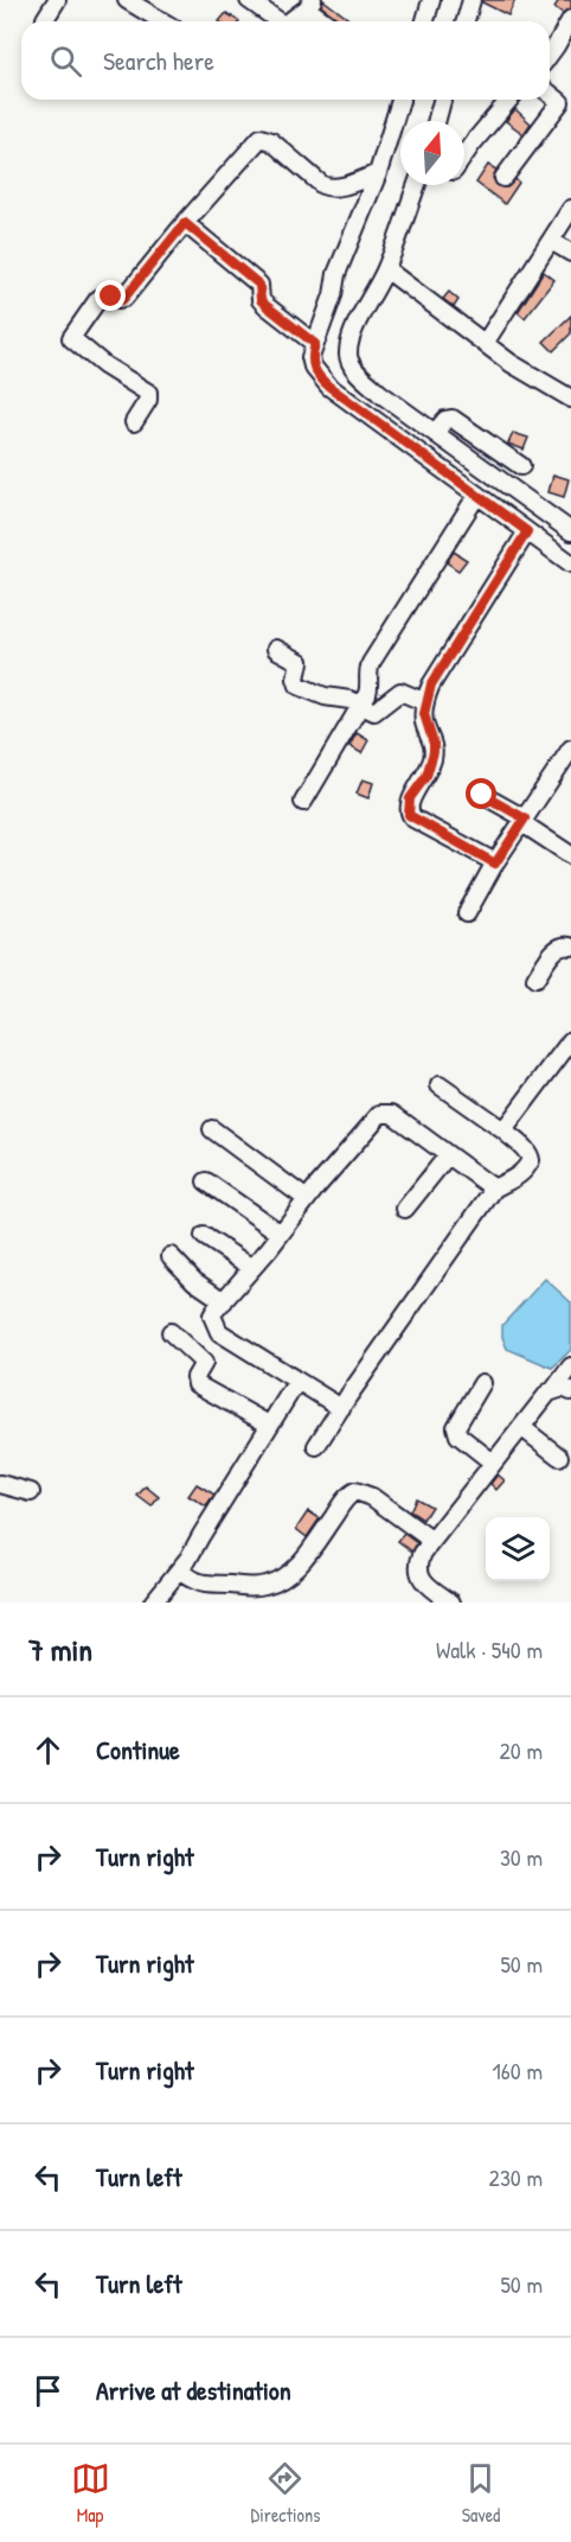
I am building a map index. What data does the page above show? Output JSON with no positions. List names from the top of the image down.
{
  "north": "top",
  "page": {
    "search": "Search here",
    "heading": ["7 min", "Walk · 540 m"],
    "list": [
      ["Continue", "20 m"],
      ["Turn right", "30 m"],
      ["Turn right", "50 m"],
      ["Turn right", "160 m"],
      ["Turn left", "230 m"],
      ["Turn left", "50 m"],
      "Arrive at destination"
    ],
    "nav": ["Map", "Directions", "Saved"]
  }
}
